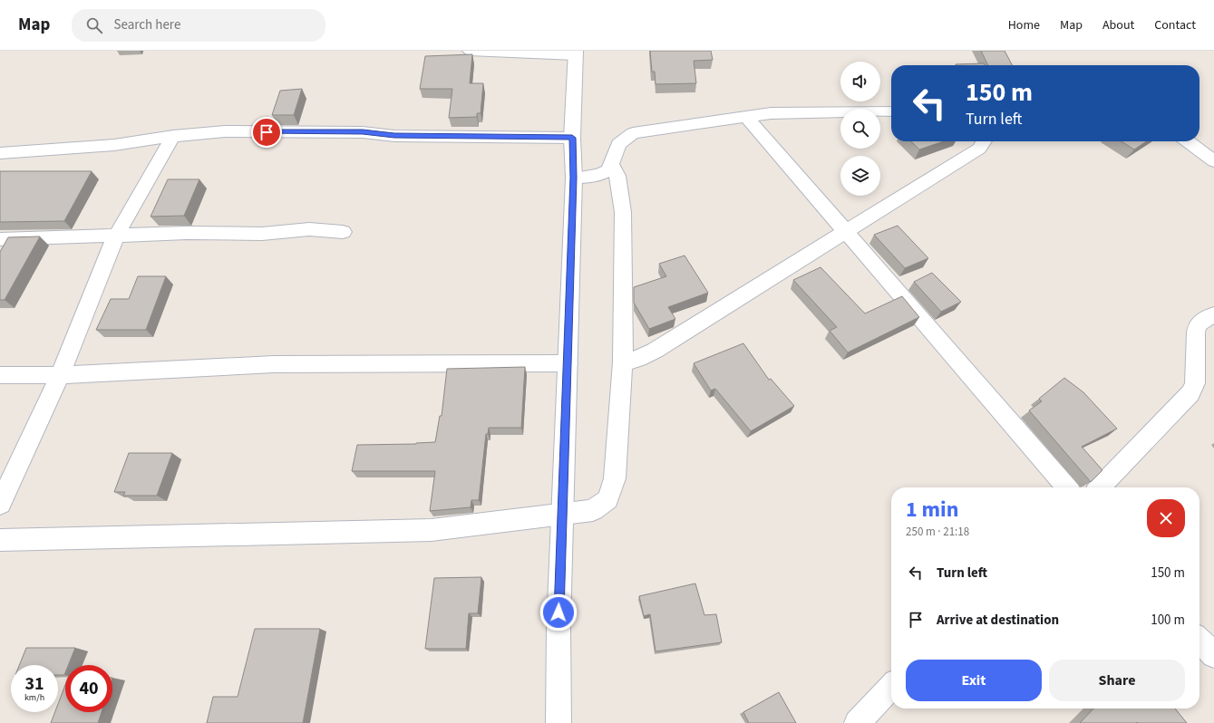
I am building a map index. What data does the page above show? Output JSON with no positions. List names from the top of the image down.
{
  "page": {
    "header": "Map",
    "search": "Search here",
    "nav": [
      "Home",
      "Map",
      "About",
      "Contact"
    ],
    "turn": ["150 m", "Turn left"],
    "heading": ["1 min", "250 m · 21:18"],
    "list": [
      {
        "name": "Turn left",
        "value": "150 m"
      },
      {
        "name": "Arrive at destination",
        "value": "100 m"
      }
    ],
    "buttons": ["Exit", "Share"],
    "speed": "31 km/h",
    "limit": "40"
  }
}
